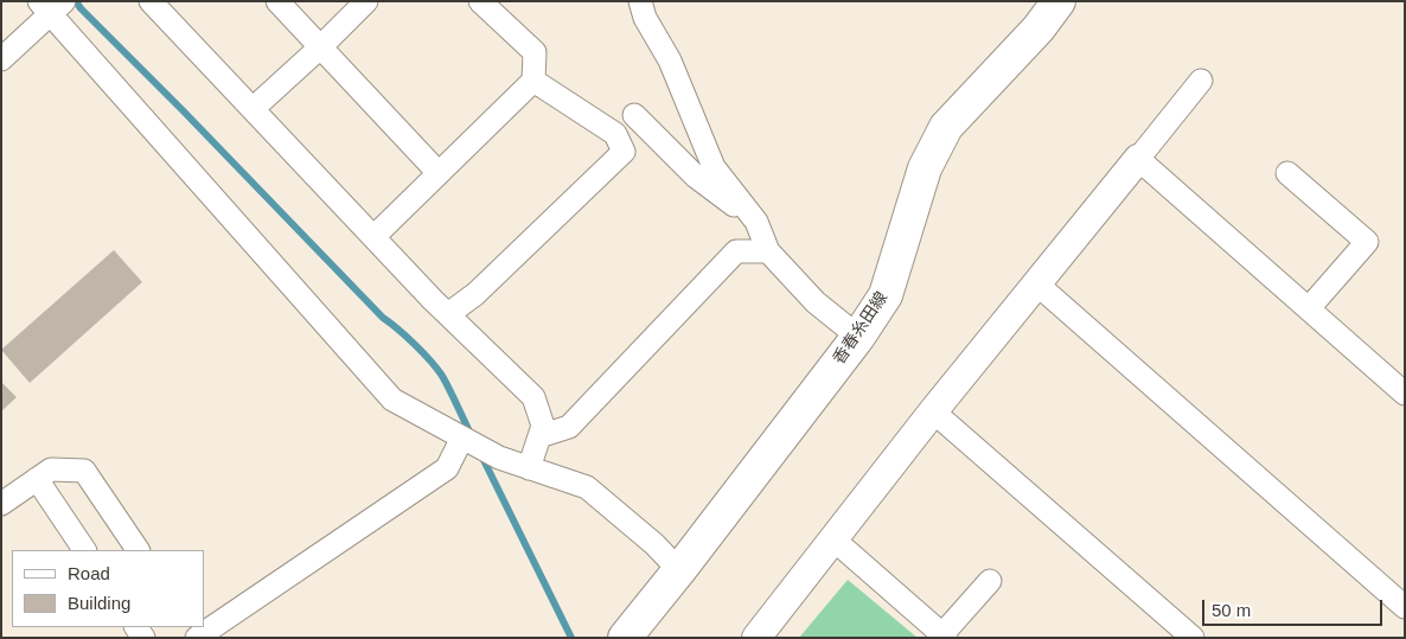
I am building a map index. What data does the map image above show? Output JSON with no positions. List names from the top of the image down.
{
  "streets": {
    "main road": ["香春糸田線"]
  },
  "legend": ["Road", "Building"],
  "scale_bar": "50 m"
}
